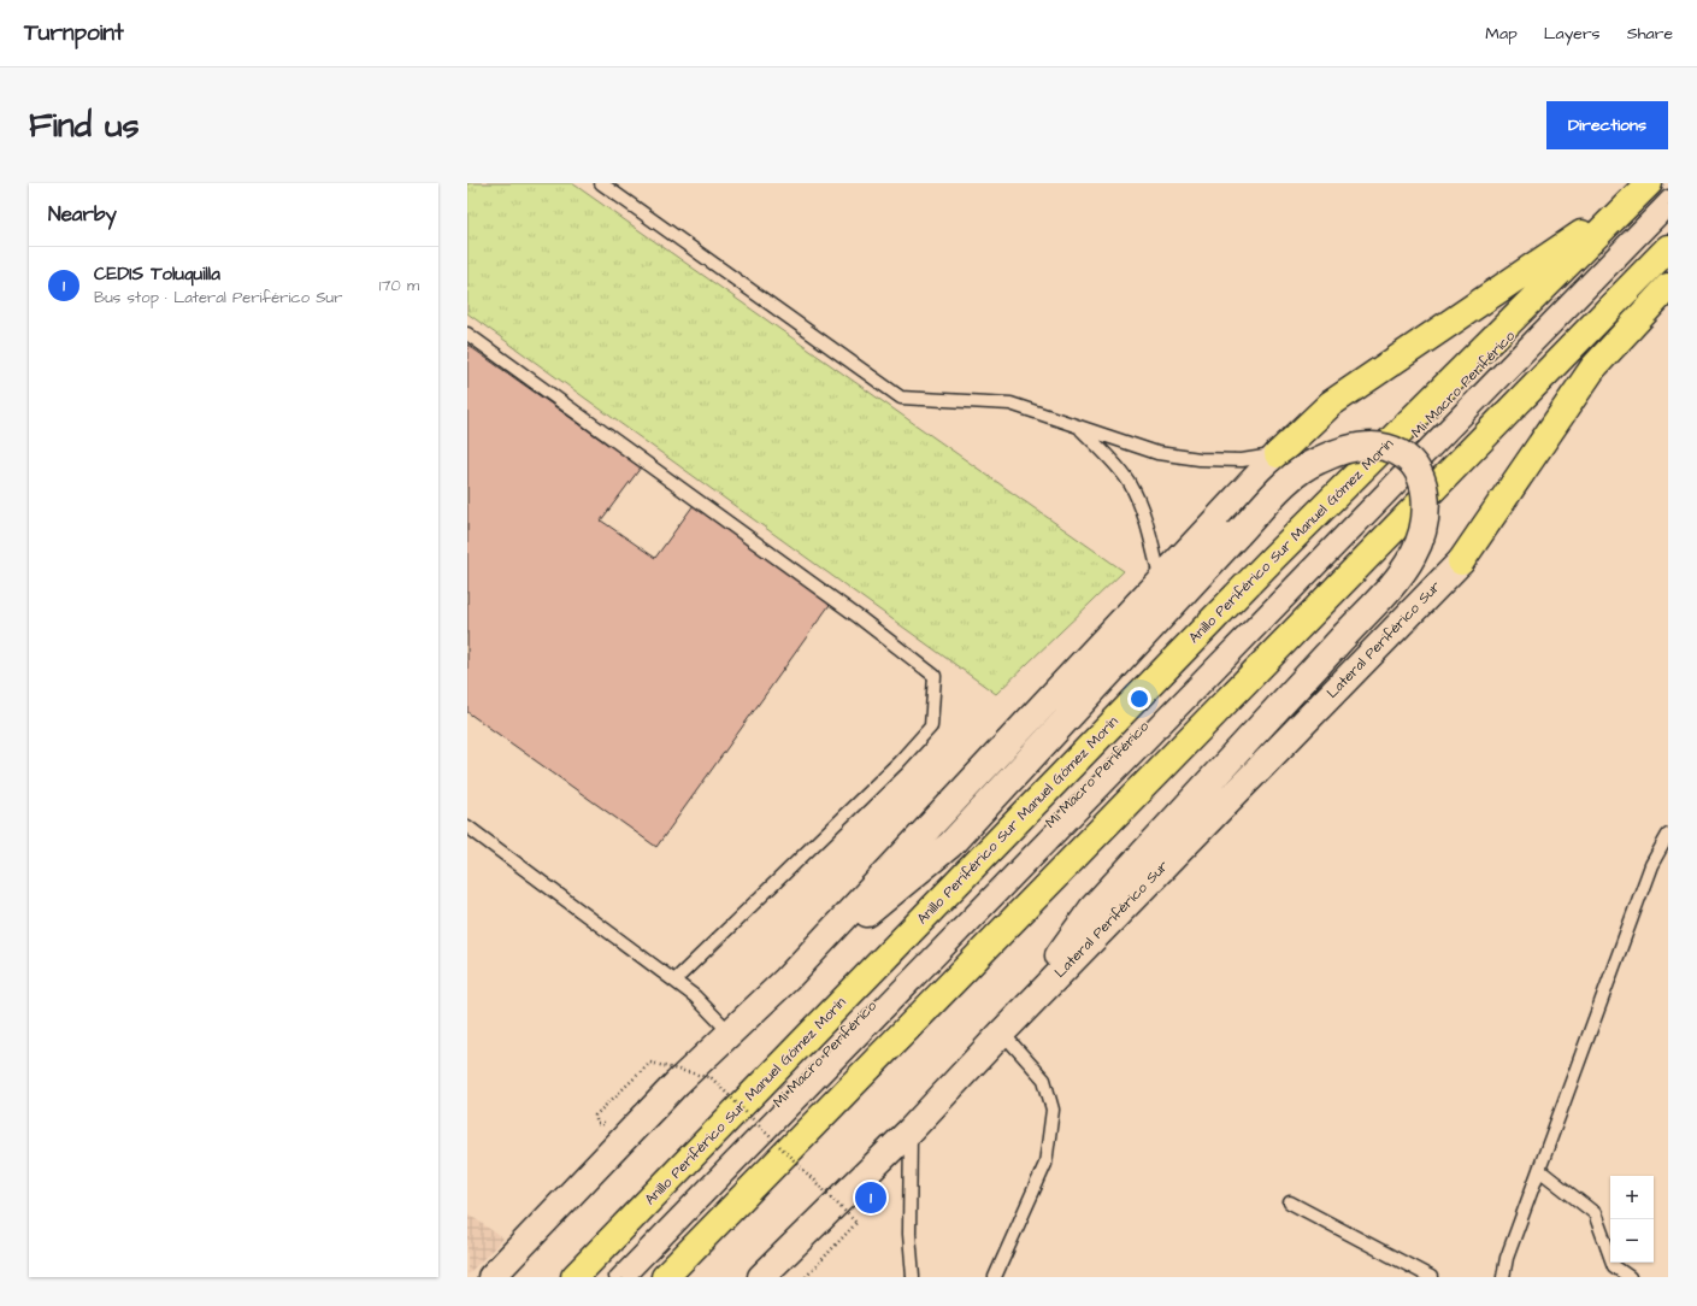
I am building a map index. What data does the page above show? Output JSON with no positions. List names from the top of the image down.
{
  "streets": {
    "highway": ["Anillo Periférico Sur Manuel Gómez Morín"],
    "street": ["Lateral Periférico Sur"],
    "lane": ["Mi Macro Periférico"]
  },
  "page": {
    "header": "Turnpoint",
    "nav": ["Map", "Layers", "Share"],
    "buttons": "Directions",
    "title": "Find us",
    "heading": "Nearby",
    "list": [
      {
        "mark": "1",
        "name": "CEDIS Toluquilla",
        "note": "Bus stop · Lateral Periférico Sur",
        "value": "170 m"
      }
    ],
    "map_buttons": ["+", "−"],
    "pins": "1"
  }
}
